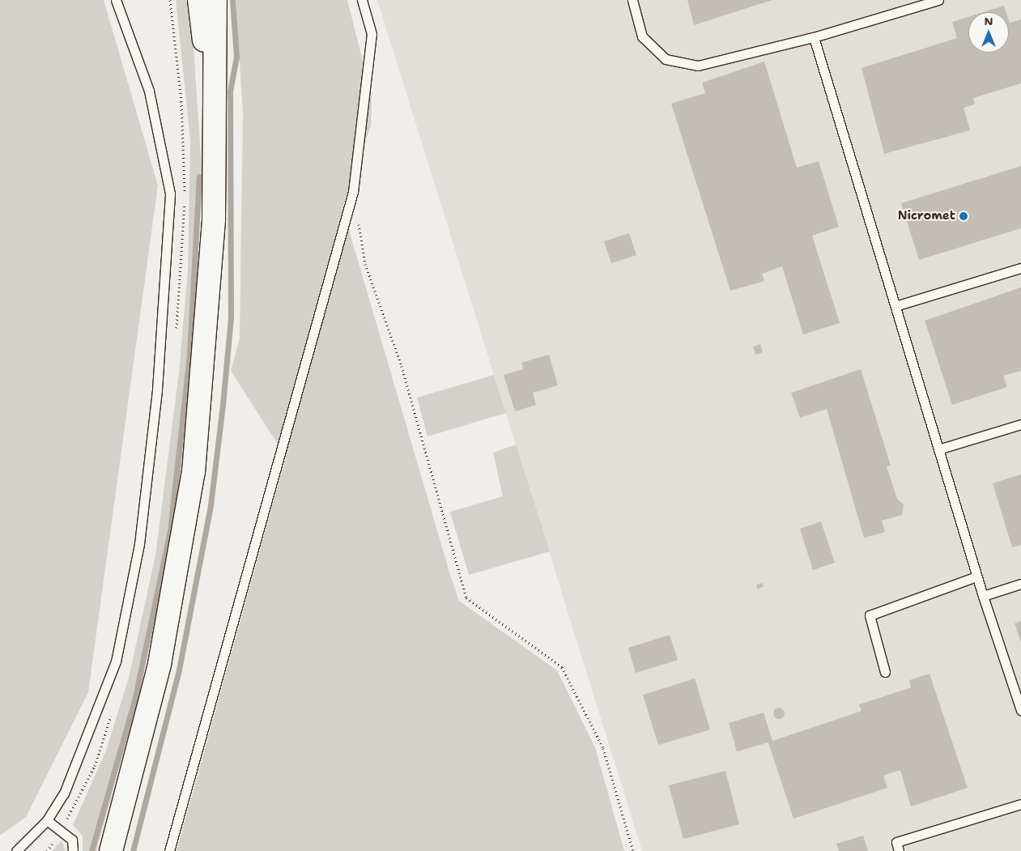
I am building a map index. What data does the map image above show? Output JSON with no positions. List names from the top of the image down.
{
  "places": ["Nicromet"],
  "north": "top"
}
